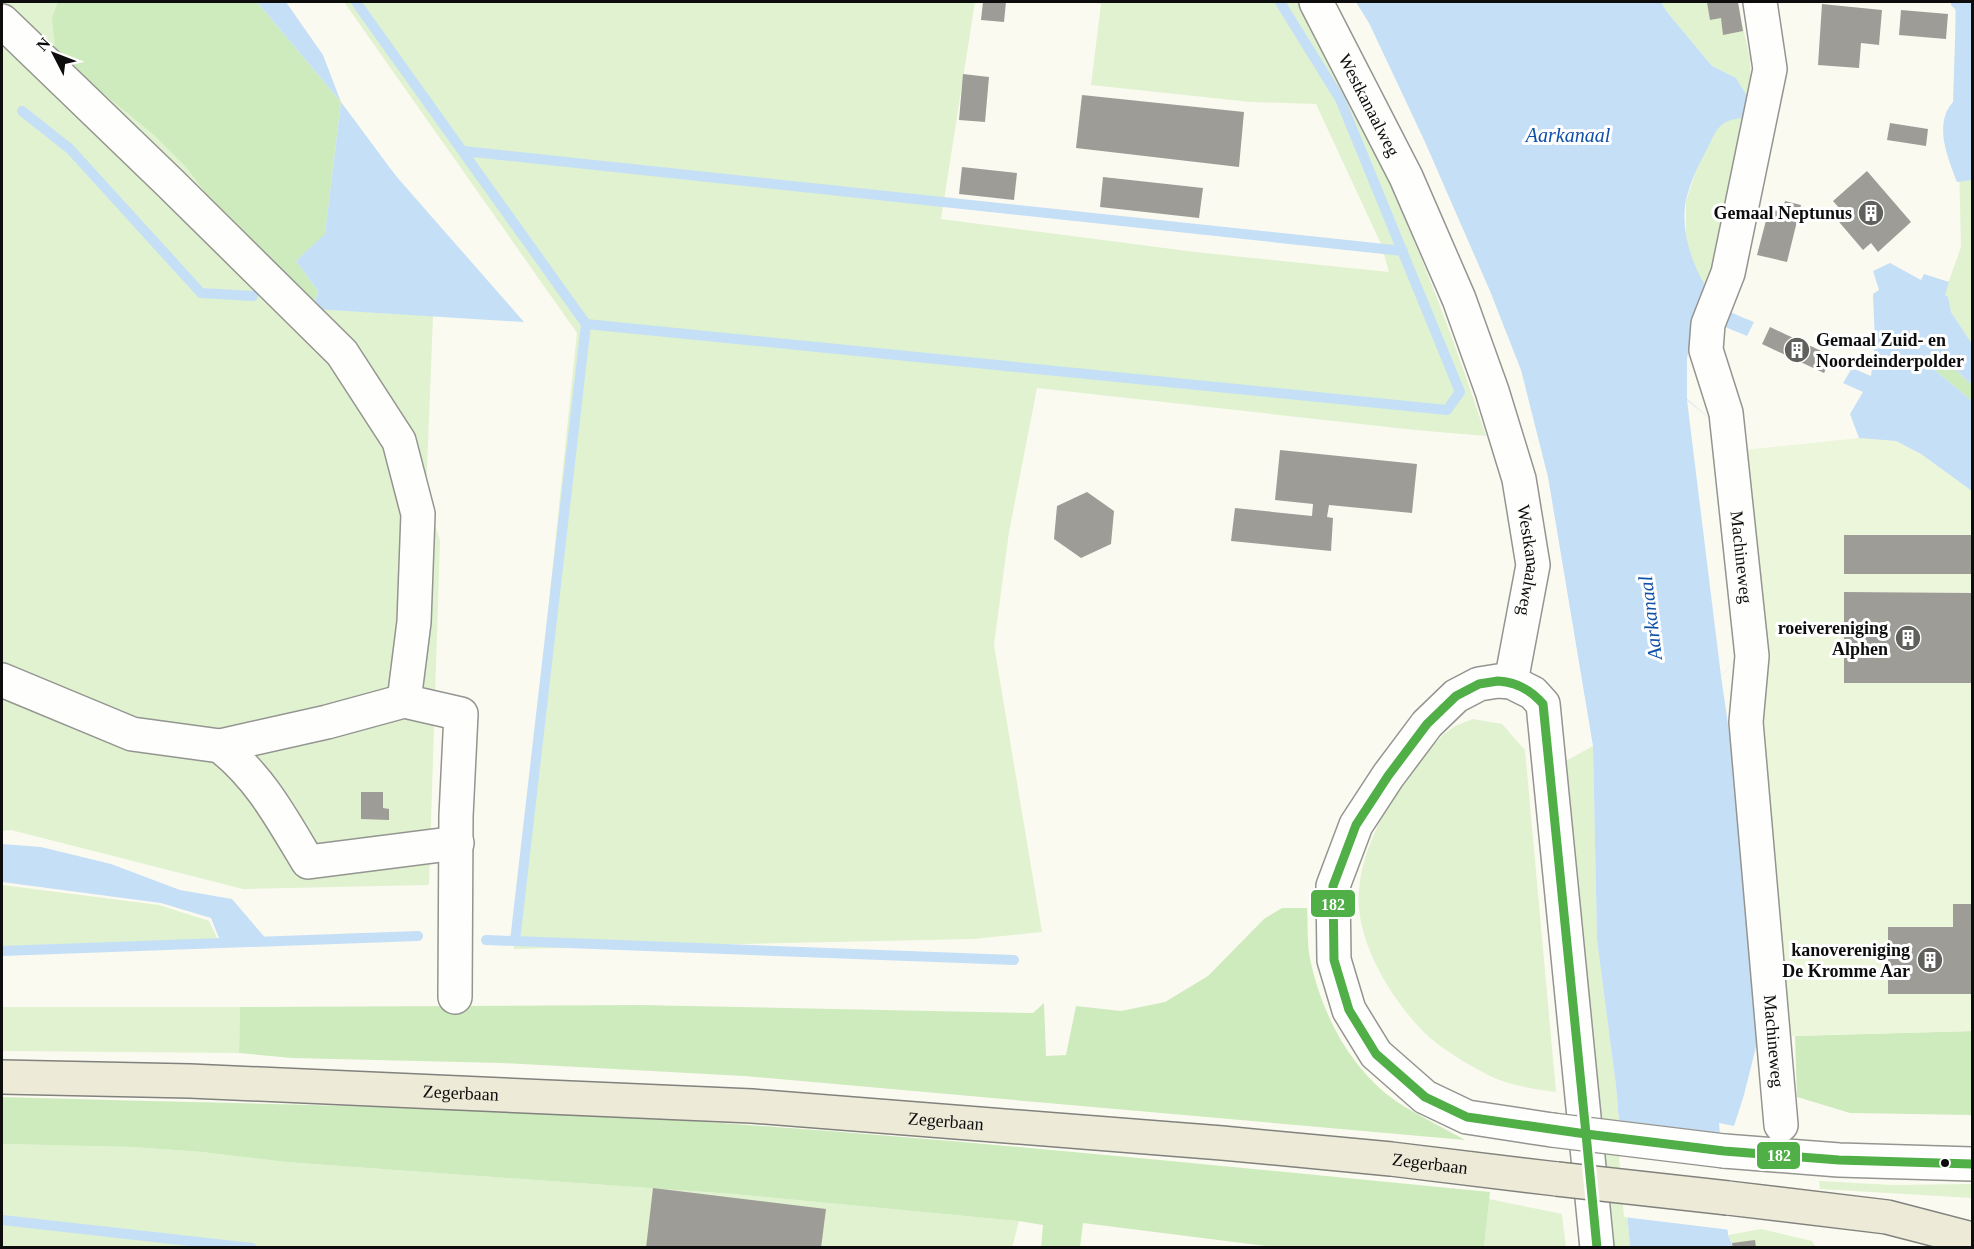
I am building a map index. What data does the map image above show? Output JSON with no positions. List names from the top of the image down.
{
  "streets": {
    "main road": ["Zegerbaan"],
    "street": ["Westkanaalweg", "Machineweg"]
  },
  "water": ["Aarkanaal"],
  "places": {
    "building": [
      "Gemaal Neptunus",
      "Gemaal Zuid- en Noordeinderpolder",
      "roeivereniging Alphen",
      "kanovereniging De Kromme Aar"
    ]
  },
  "lines": ["transit line 182"],
  "north": "top left"
}
